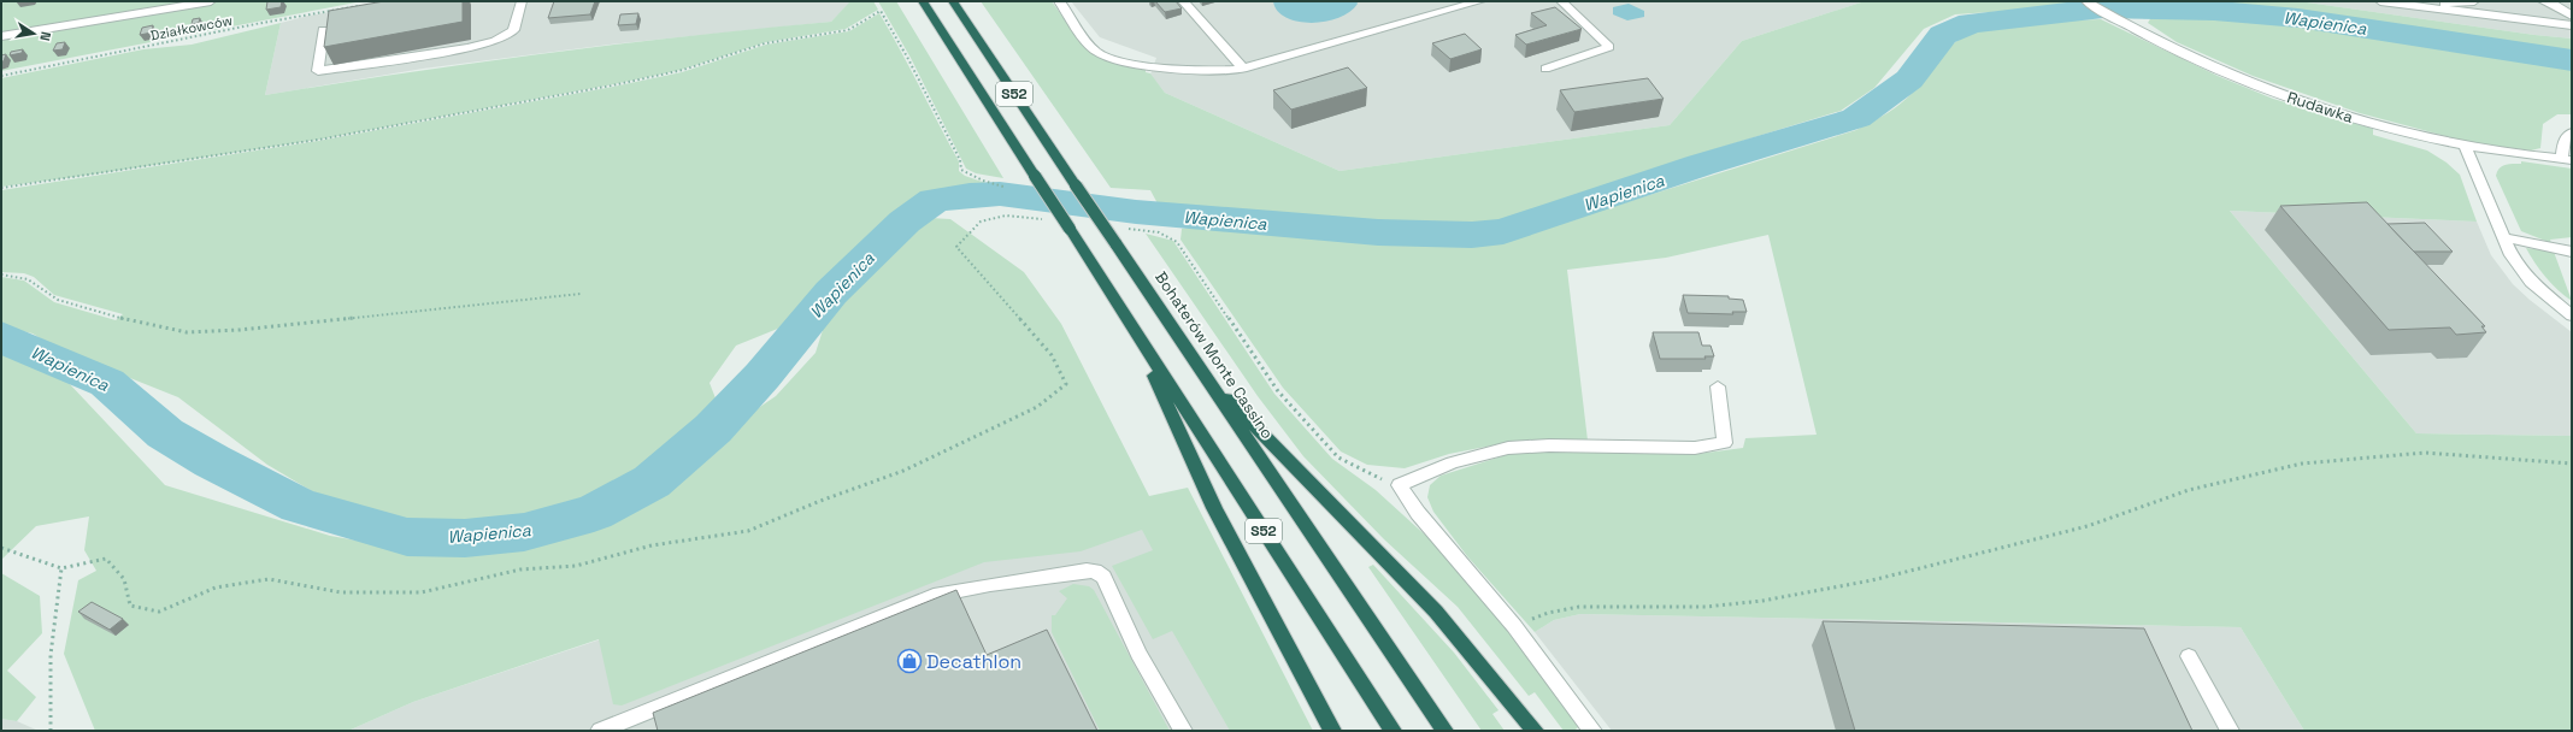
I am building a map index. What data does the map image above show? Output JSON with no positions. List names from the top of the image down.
{
  "streets": {
    "highway": ["S52", "Bohaterów Monte Cassino"],
    "street": ["Rudawka"],
    "path": ["Działkowców"]
  },
  "water": ["Wapienica"],
  "places": {
    "shop": ["Decathlon"]
  },
  "north": "right"
}
